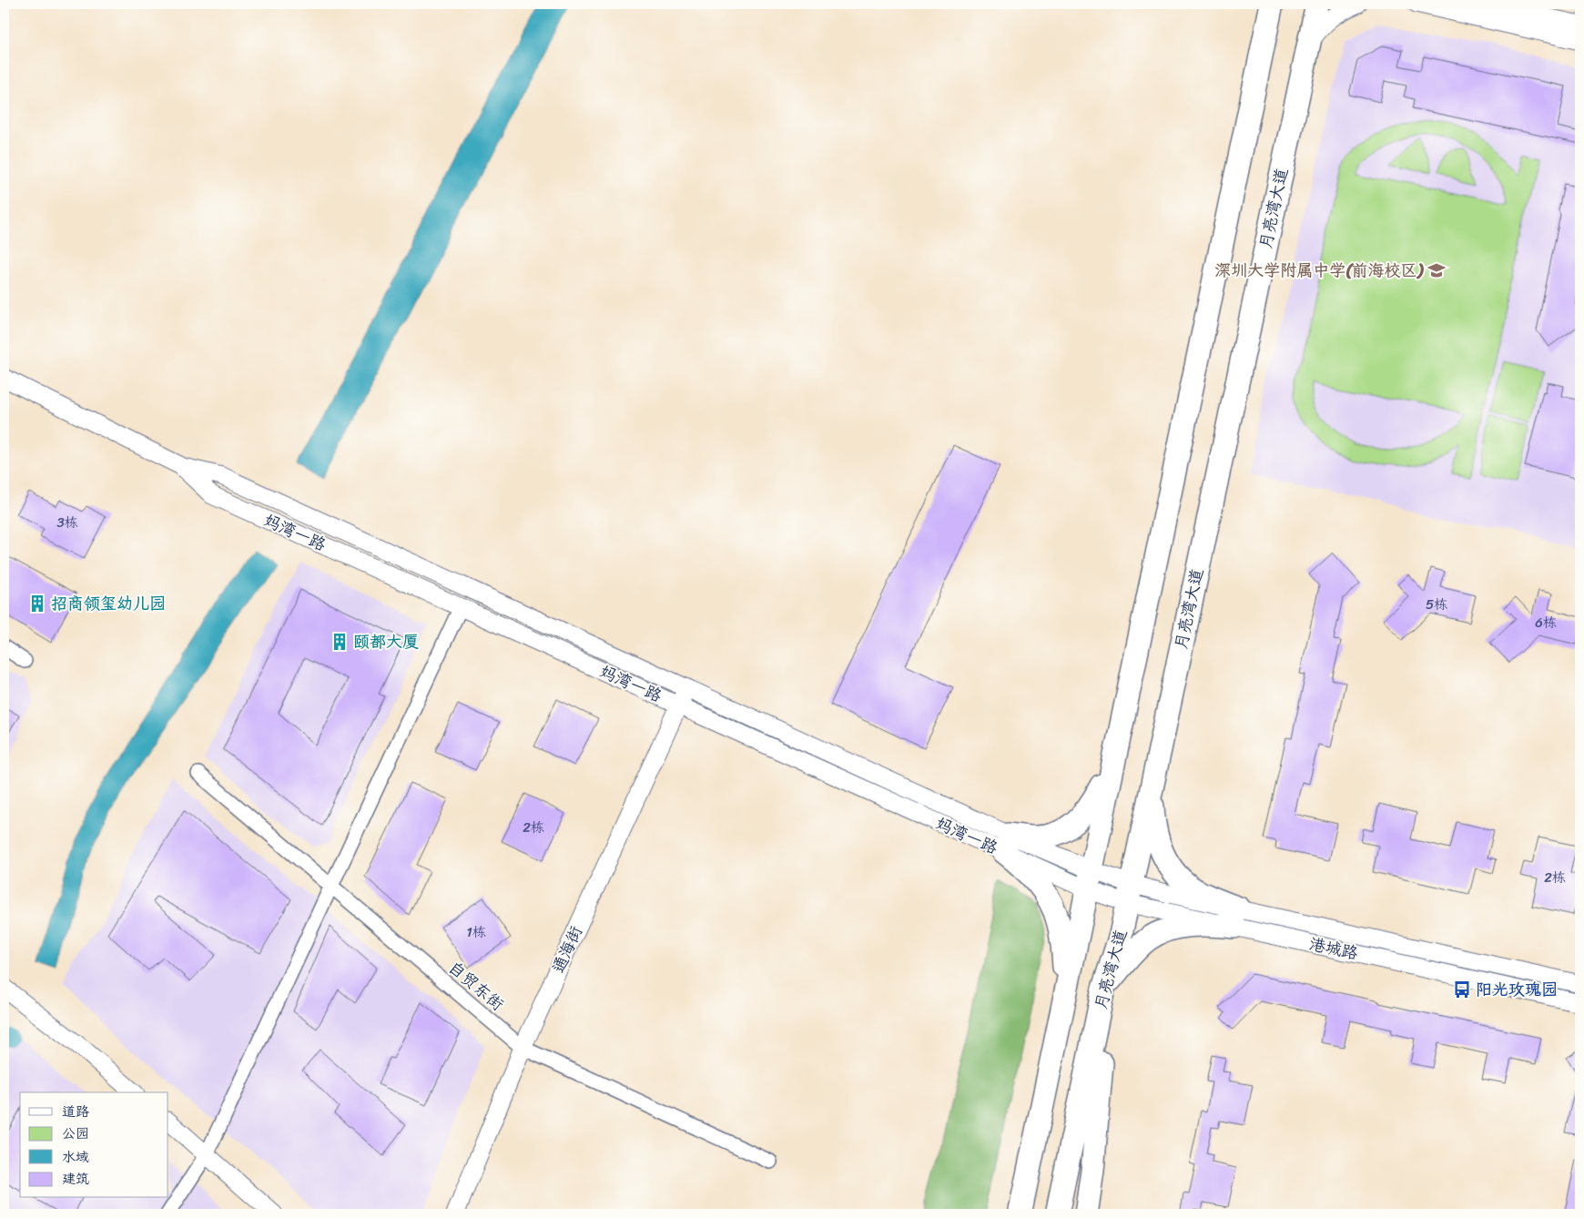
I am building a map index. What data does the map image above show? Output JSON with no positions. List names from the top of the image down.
{
  "streets": {
    "main road": ["月亮湾大道"],
    "street": [
      "妈湾一路",
      "港城路",
      "通海街",
      "自贸东街"
    ]
  },
  "crossings": [
    ["月亮湾大道", "港城路"],
    ["妈湾一路", "港城路"],
    ["妈湾一路", "通海街"],
    ["通海街", "自贸东街"]
  ],
  "places": {
    "school or university": ["深圳大学附属中学(前海校区)"],
    "building": ["招商领玺幼儿园", "颐都大厦"],
    "bus stop": ["阳光玫瑰园"]
  },
  "house_numbers": [
    "3栋",
    "5栋",
    "6栋",
    "2栋",
    "2栋",
    "1栋"
  ],
  "legend": [
    "道路",
    "公园",
    "水域",
    "建筑"
  ]
}
